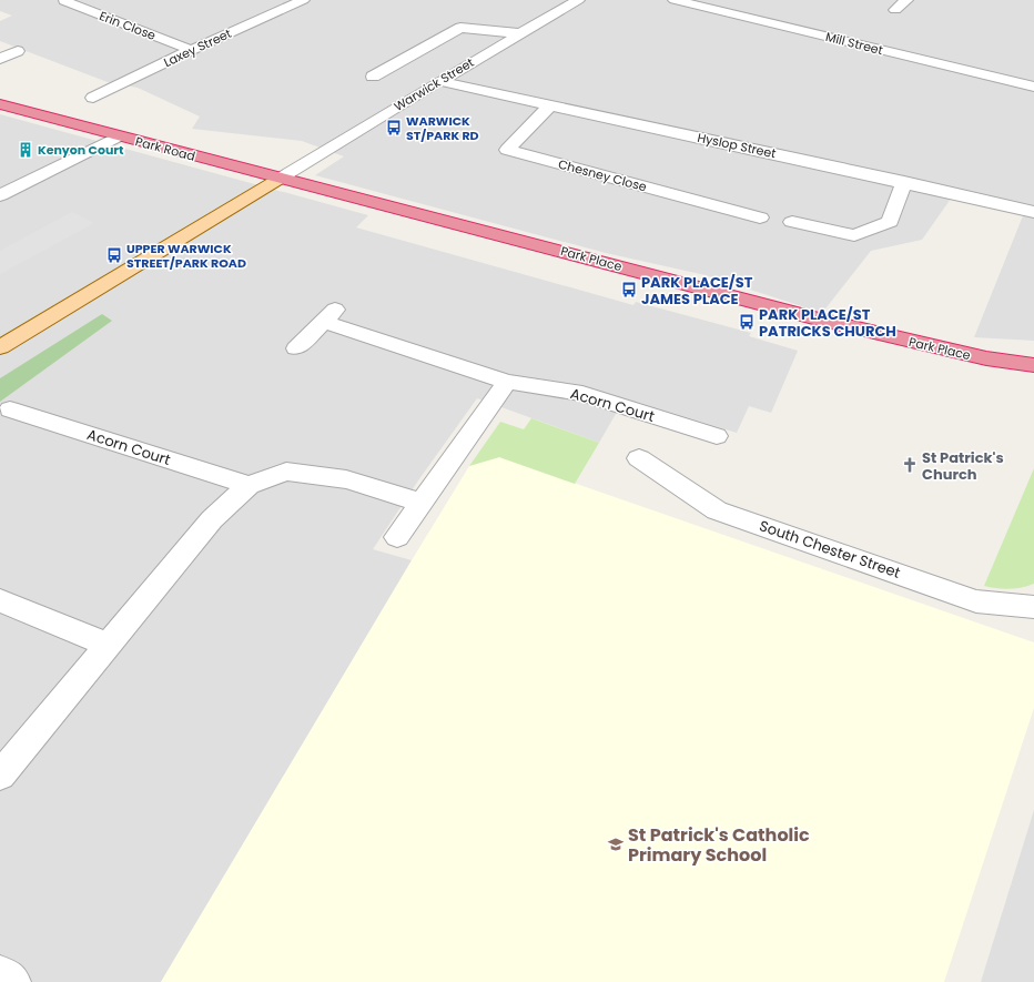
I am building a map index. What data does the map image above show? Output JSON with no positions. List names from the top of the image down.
{
  "streets": {
    "highway": ["Park Road", "Park Place"],
    "street": [
      "Erin Close",
      "Mill Street",
      "Laxey Street",
      "Warwick Street",
      "Hyslop Street",
      "Chesney Close",
      "Acorn Court",
      "South Chester Street"
    ]
  },
  "crossings": [
    ["Erin Close", "Laxey Street"],
    ["Warwick Street", "Hyslop Street"],
    ["Warwick Street", "Park Road"],
    ["Warwick Street", "Park Place"],
    ["Hyslop Street", "Chesney Close"],
    ["Park Road", "Park Place"]
  ],
  "places": {
    "bus stop": [
      "WARWICK ST/PARK RD",
      "UPPER WARWICK STREET/PARK ROAD",
      "PARK PLACE/ST JAMES PLACE",
      "PARK PLACE/ST PATRICKS CHURCH"
    ],
    "building": ["Kenyon Court"],
    "church": ["St Patrick's Church"],
    "school or university": ["St Patrick's Catholic Primary School"]
  }
}
